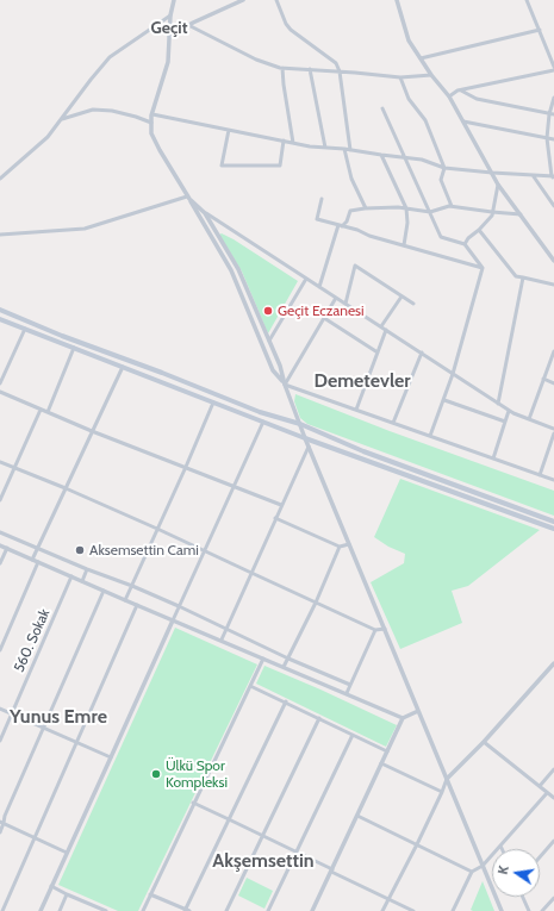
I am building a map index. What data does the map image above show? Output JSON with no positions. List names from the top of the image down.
{
  "streets": {
    "street": ["560. Sokak"]
  },
  "districts": [
    "Geçit",
    "Demetevler",
    "Yunus Emre",
    "Akşemsettin"
  ],
  "places": ["Geçit Eczanesi", "Aksemsettin Cami", "Ülkü Spor Kompleksi"],
  "north": "left"
}
